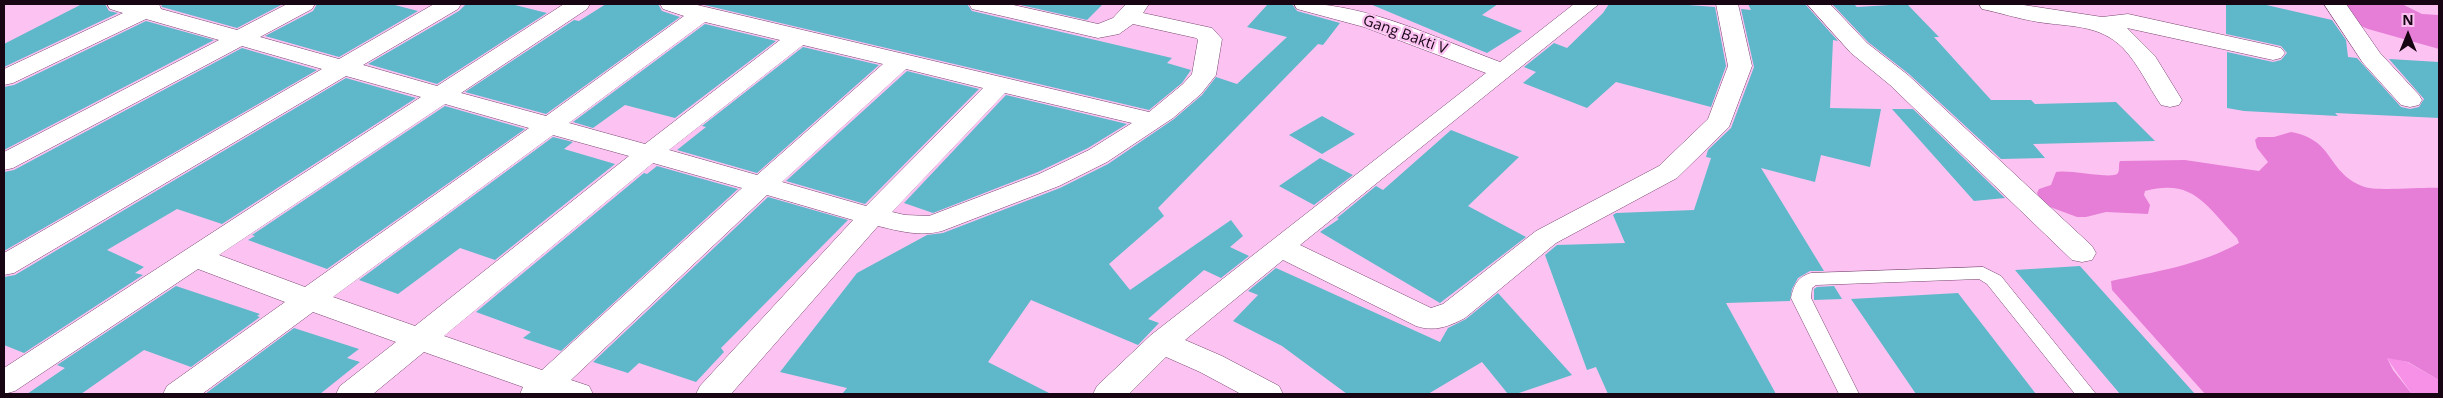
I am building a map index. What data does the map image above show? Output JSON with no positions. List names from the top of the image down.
{
  "streets": {
    "street": ["Gang Bakti V"]
  },
  "north": "top"
}
